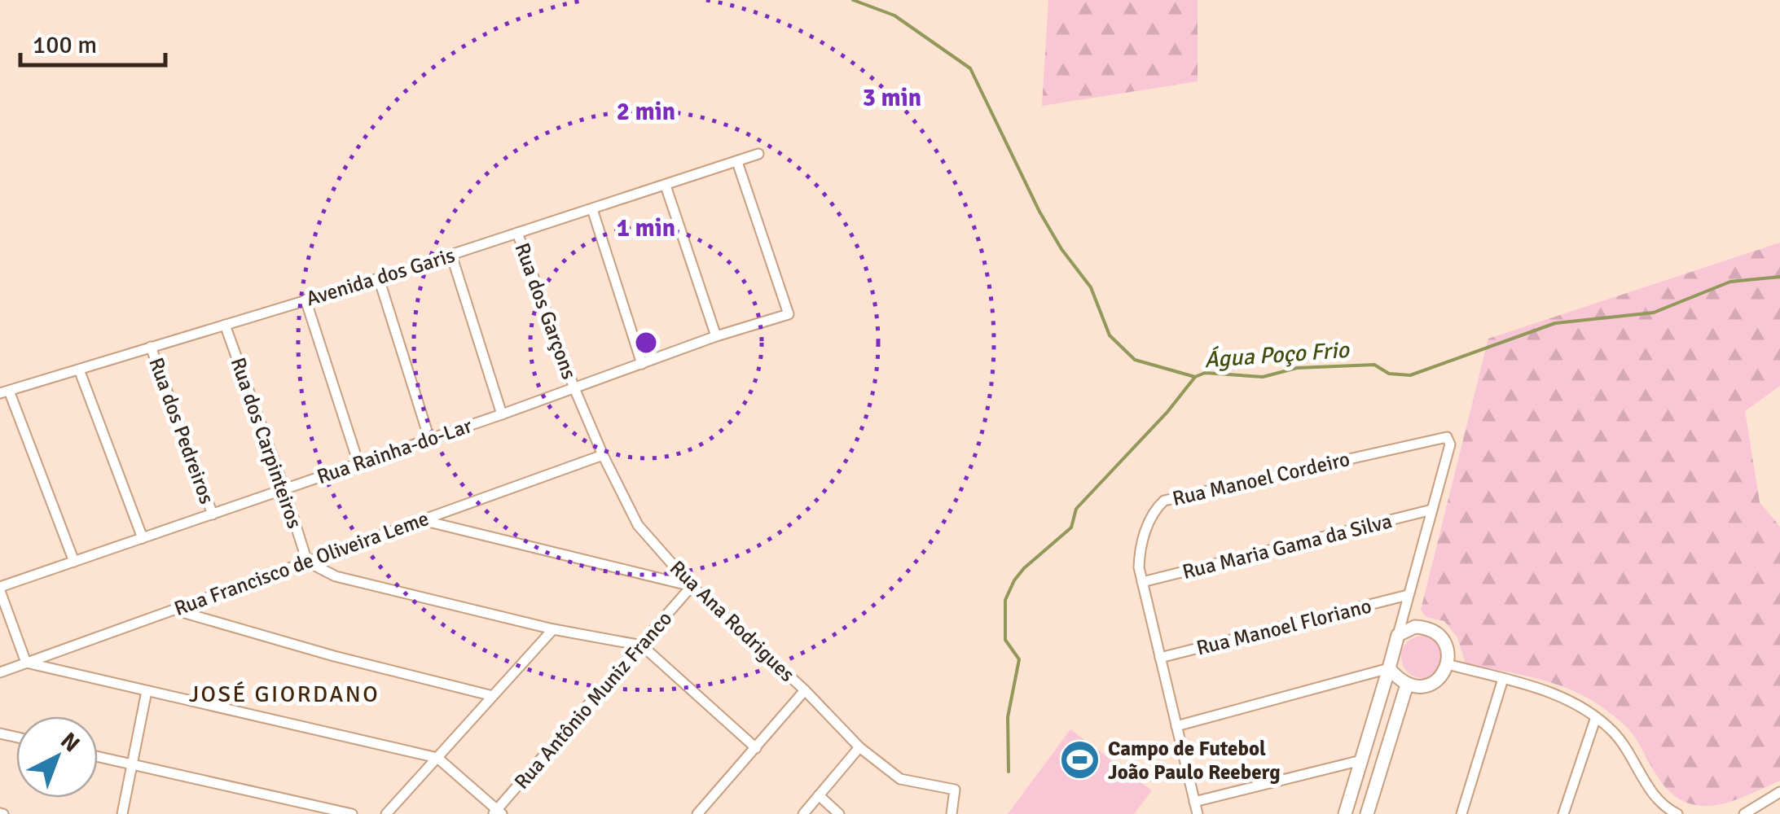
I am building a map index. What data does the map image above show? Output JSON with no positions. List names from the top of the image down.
{
  "streets": {
    "street": [
      "Avenida dos Garis",
      "Rua dos Garçons",
      "Rua dos Pedreiros",
      "Rua dos Carpinteiros",
      "Rua Rainha-do-Lar",
      "Rua Manoel Cordeiro",
      "Rua Maria Gama da Silva",
      "Rua Francisco de Oliveira Leme",
      "Rua Ana Rodrigues",
      "Rua Manoel Floriano",
      "Rua Antônio Muniz Franco"
    ]
  },
  "crossings": [
    ["Avenida dos Garis", "Rua dos Garçons"],
    ["Avenida dos Garis", "Rua dos Pedreiros"],
    ["Avenida dos Garis", "Rua dos Carpinteiros"],
    ["Avenida dos Garis", "Rua Rainha-do-Lar"],
    ["Rua dos Garçons", "Rua Rainha-do-Lar"],
    ["Rua dos Garçons", "Rua Ana Rodrigues"],
    ["Rua dos Pedreiros", "Rua Rainha-do-Lar"],
    ["Rua dos Carpinteiros", "Rua Rainha-do-Lar"],
    ["Rua dos Carpinteiros", "Rua Francisco de Oliveira Leme"],
    ["Rua Rainha-do-Lar", "Rua Ana Rodrigues"],
    ["Rua Manoel Cordeiro", "Rua Maria Gama da Silva"],
    ["Rua Francisco de Oliveira Leme", "Rua Ana Rodrigues"],
    ["Rua Ana Rodrigues", "Rua Antônio Muniz Franco"]
  ],
  "districts": ["JOSÉ GIORDANO"],
  "water": ["Água Poço Frio"],
  "places": {
    "sports": ["Campo de Futebol João Paulo Reeberg"]
  },
  "scale_bar": "100 m",
  "north": "top right",
  "rings": ["3 min", "2 min", "1 min"]
}
